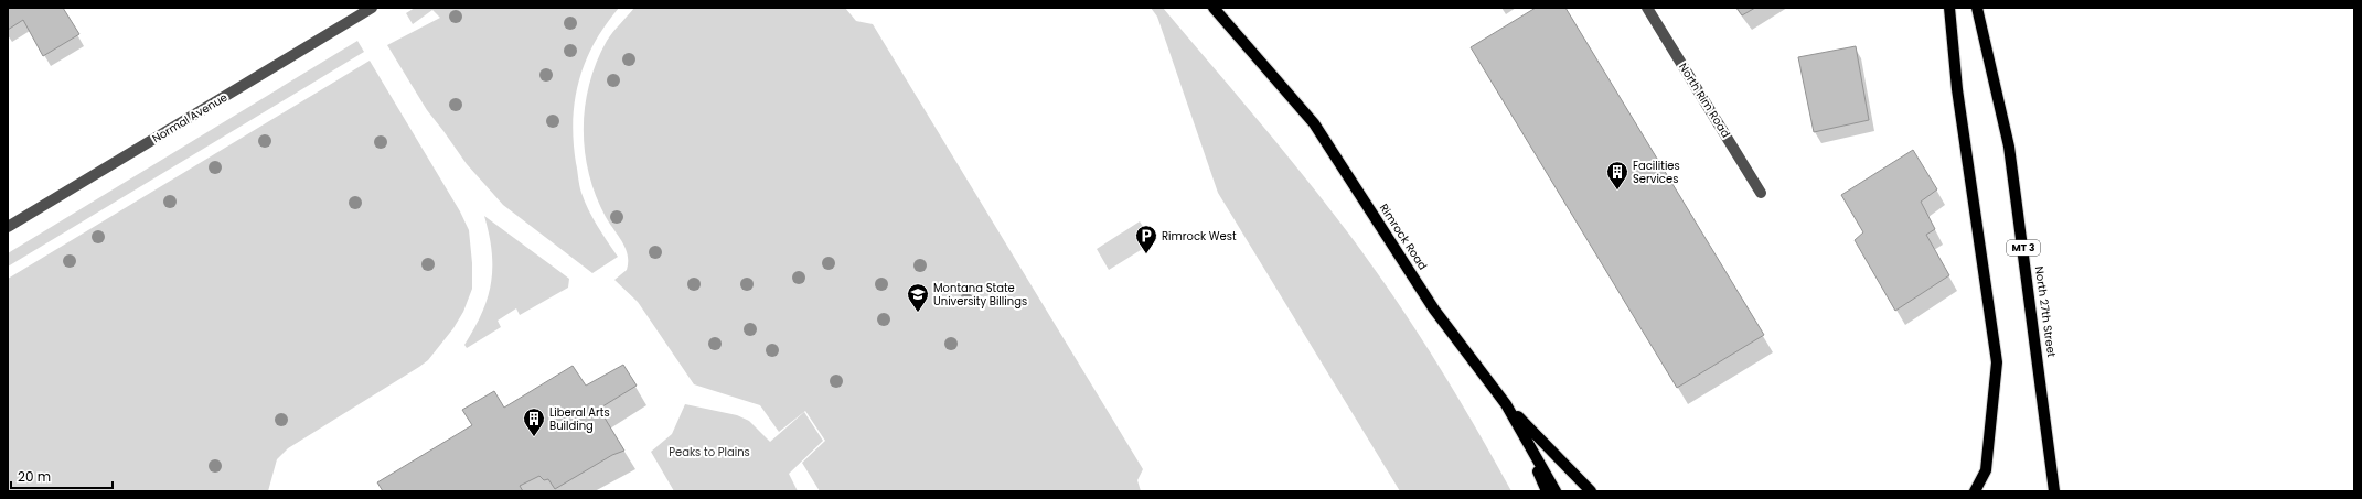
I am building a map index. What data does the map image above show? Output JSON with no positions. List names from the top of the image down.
{
  "streets": {
    "main road": ["Rimrock Road", "MT 3", "North 27th Street"],
    "street": ["North Rim Road", "Normal Avenue"]
  },
  "parks": ["Peaks to Plains"],
  "places": {
    "building": ["Facilities Services", "Liberal Arts Building"],
    "parking": ["Rimrock West"],
    "school or university": ["Montana State University Billings"]
  },
  "scale_bar": "20 m"
}
